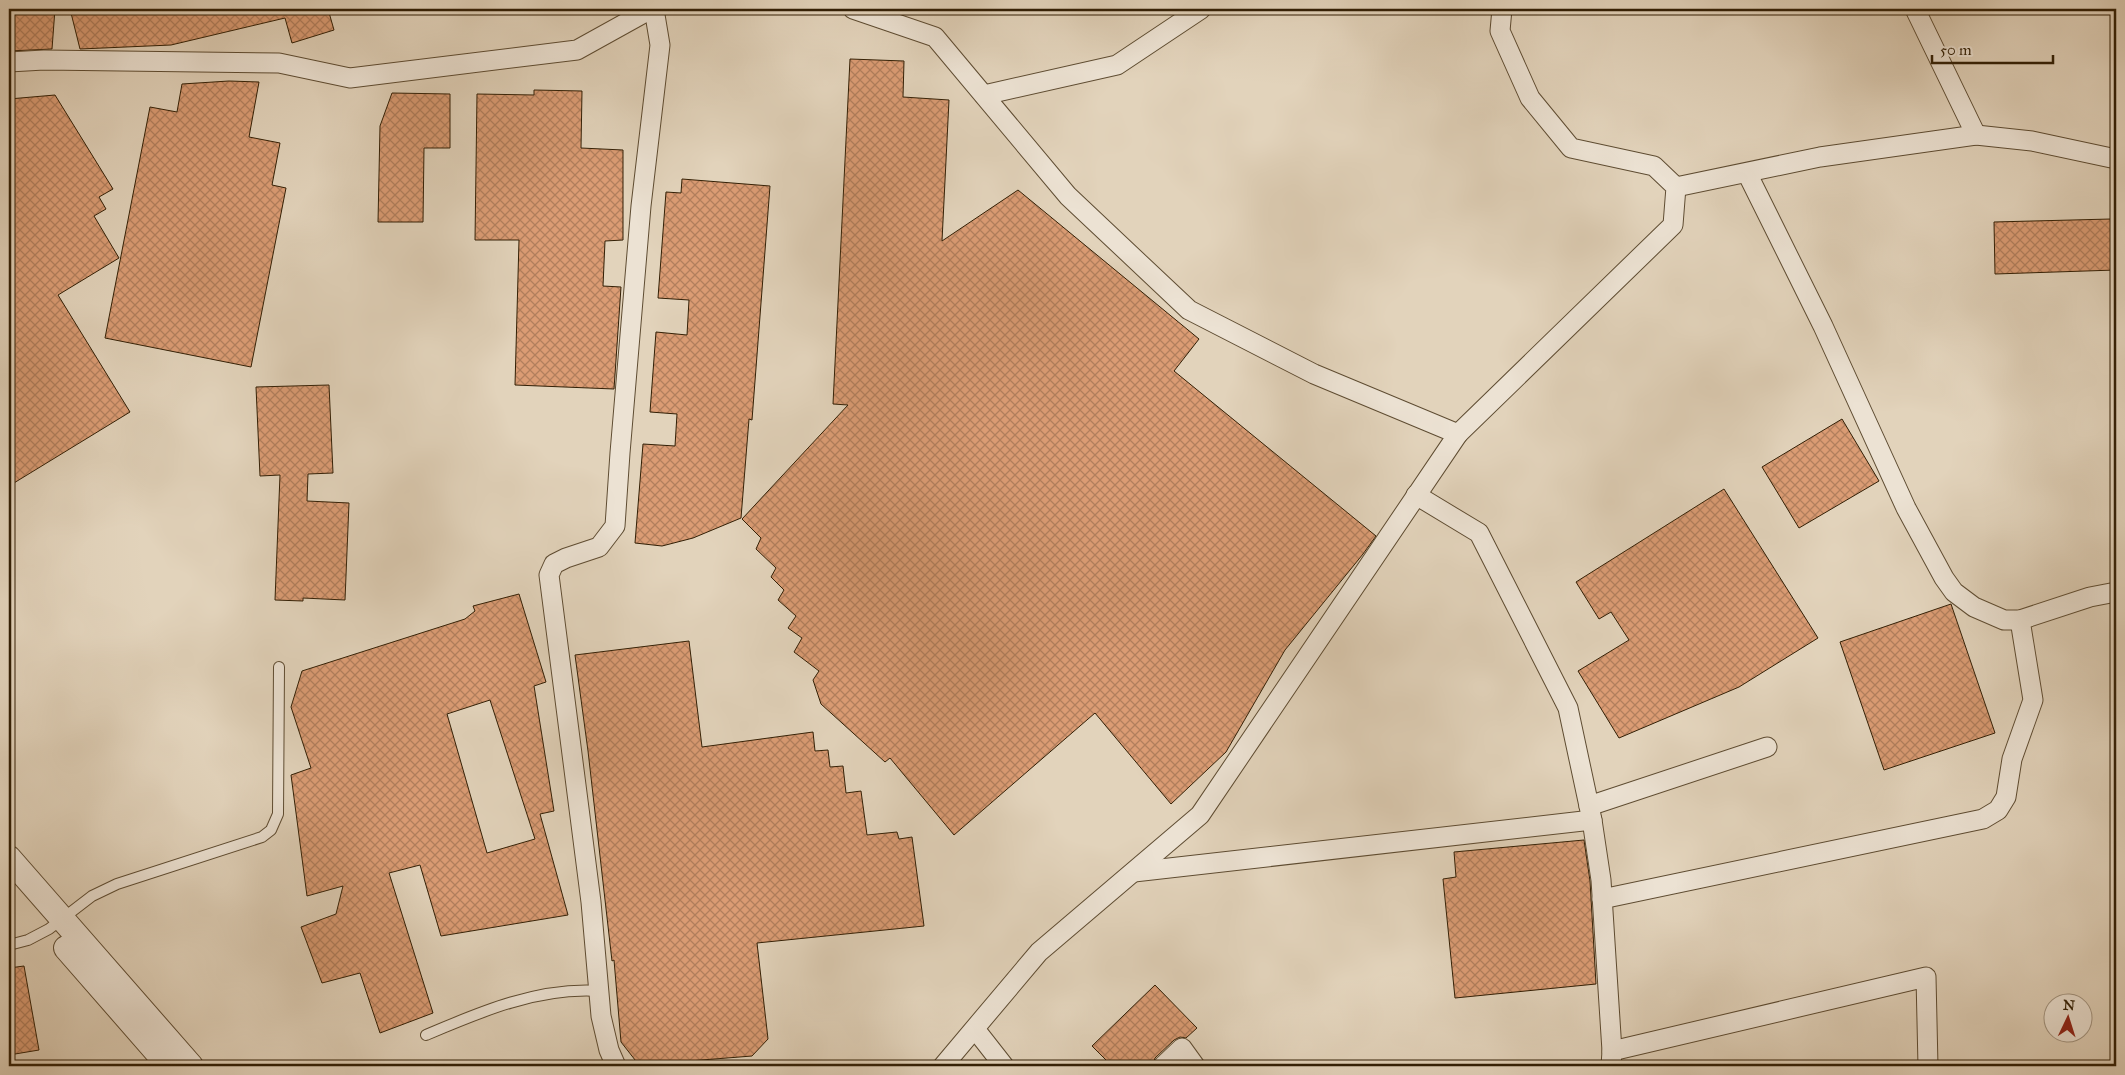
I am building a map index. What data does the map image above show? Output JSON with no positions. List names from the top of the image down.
{
  "scale_bar": "50 m",
  "north": "top"
}
